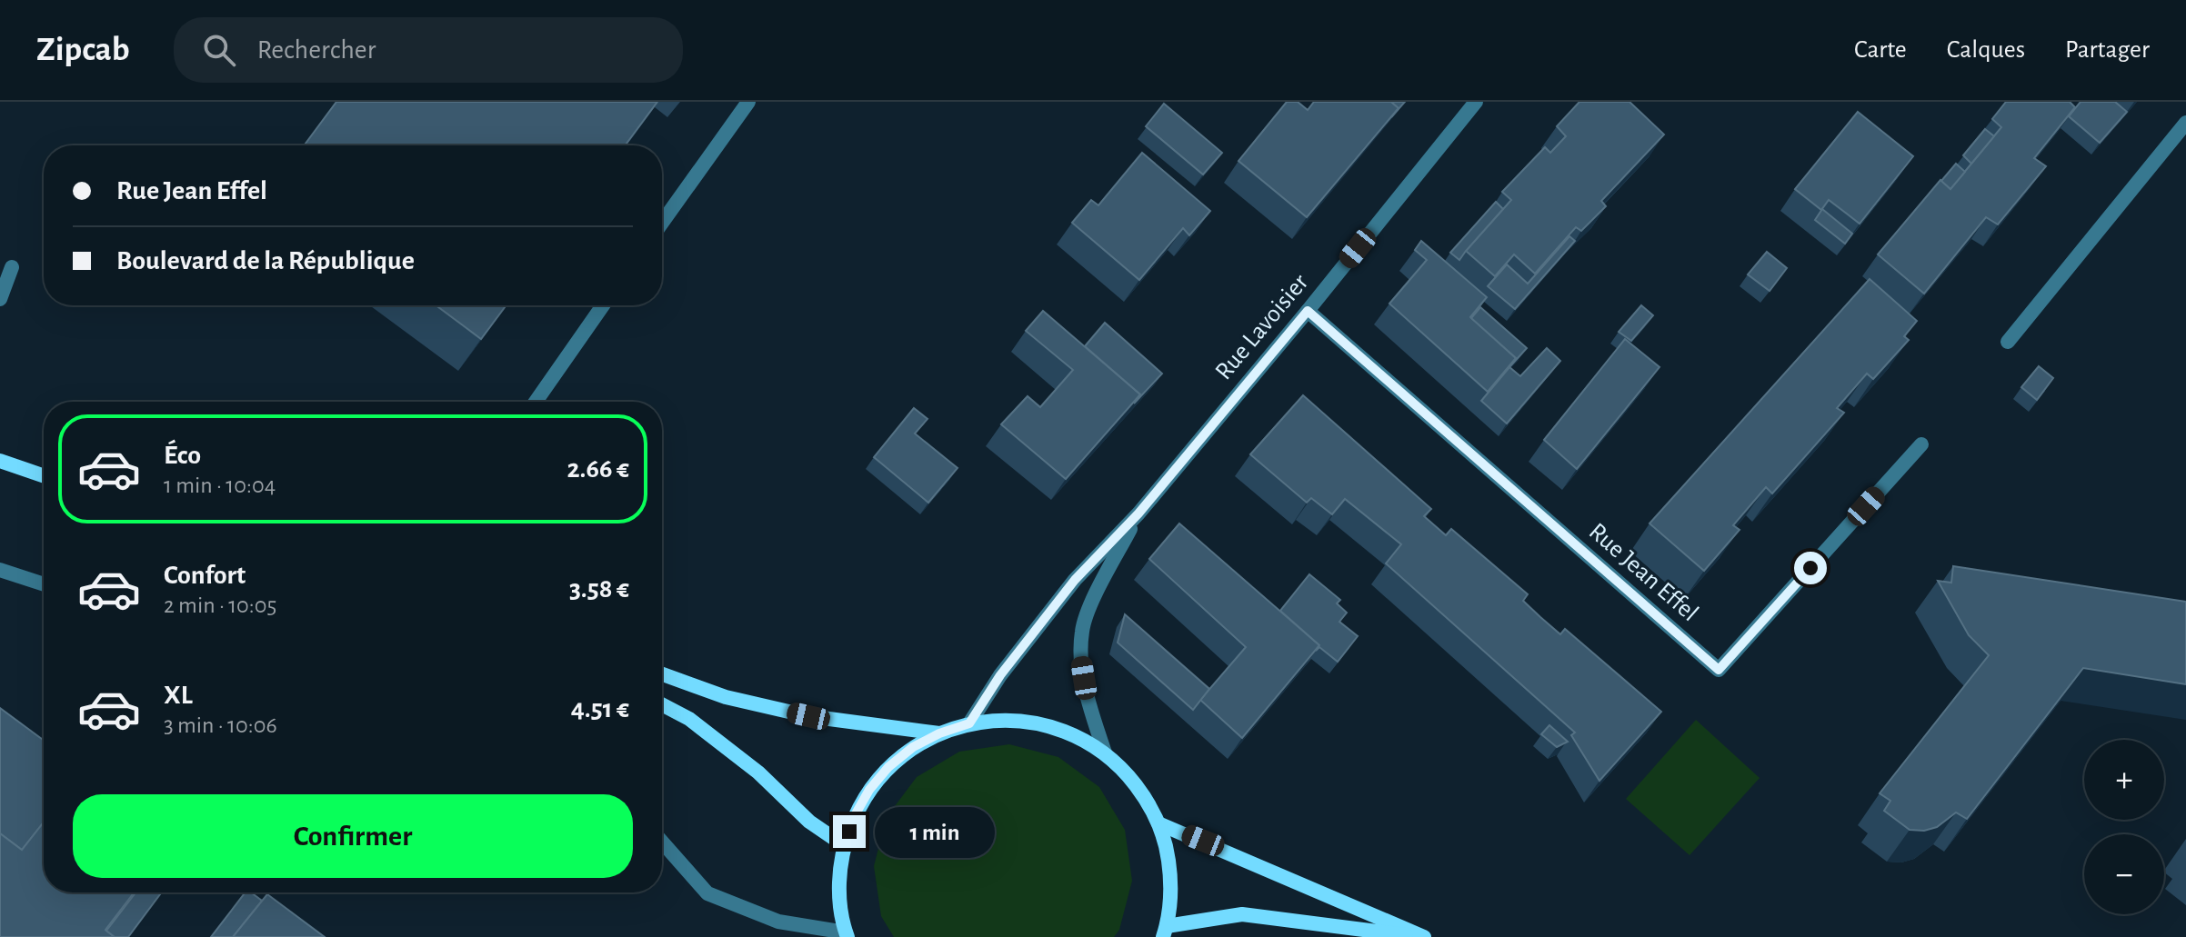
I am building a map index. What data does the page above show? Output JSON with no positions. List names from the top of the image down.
{
  "streets": {
    "street": ["Rue Lavoisier", "Rue Jean Effel"]
  },
  "crossings": [
    ["Rue Lavoisier", "Rue Jean Effel"]
  ],
  "page": {
    "header": "Zipcab",
    "search": "Rechercher",
    "nav": ["Carte", "Calques", "Partager"],
    "banner": ["Rue Jean Effel", "Boulevard de la République"],
    "list": [
      {
        "name": "Éco",
        "note": "1 min · 10:04",
        "value": "2.66 €"
      },
      {
        "name": "Confort",
        "note": "2 min · 10:05",
        "value": "3.58 €"
      },
      {
        "name": "XL",
        "note": "3 min · 10:06",
        "value": "4.51 €"
      }
    ],
    "map_buttons": ["+", "−"],
    "buttons": "Confirmer",
    "bubble": "1 min"
  }
}
